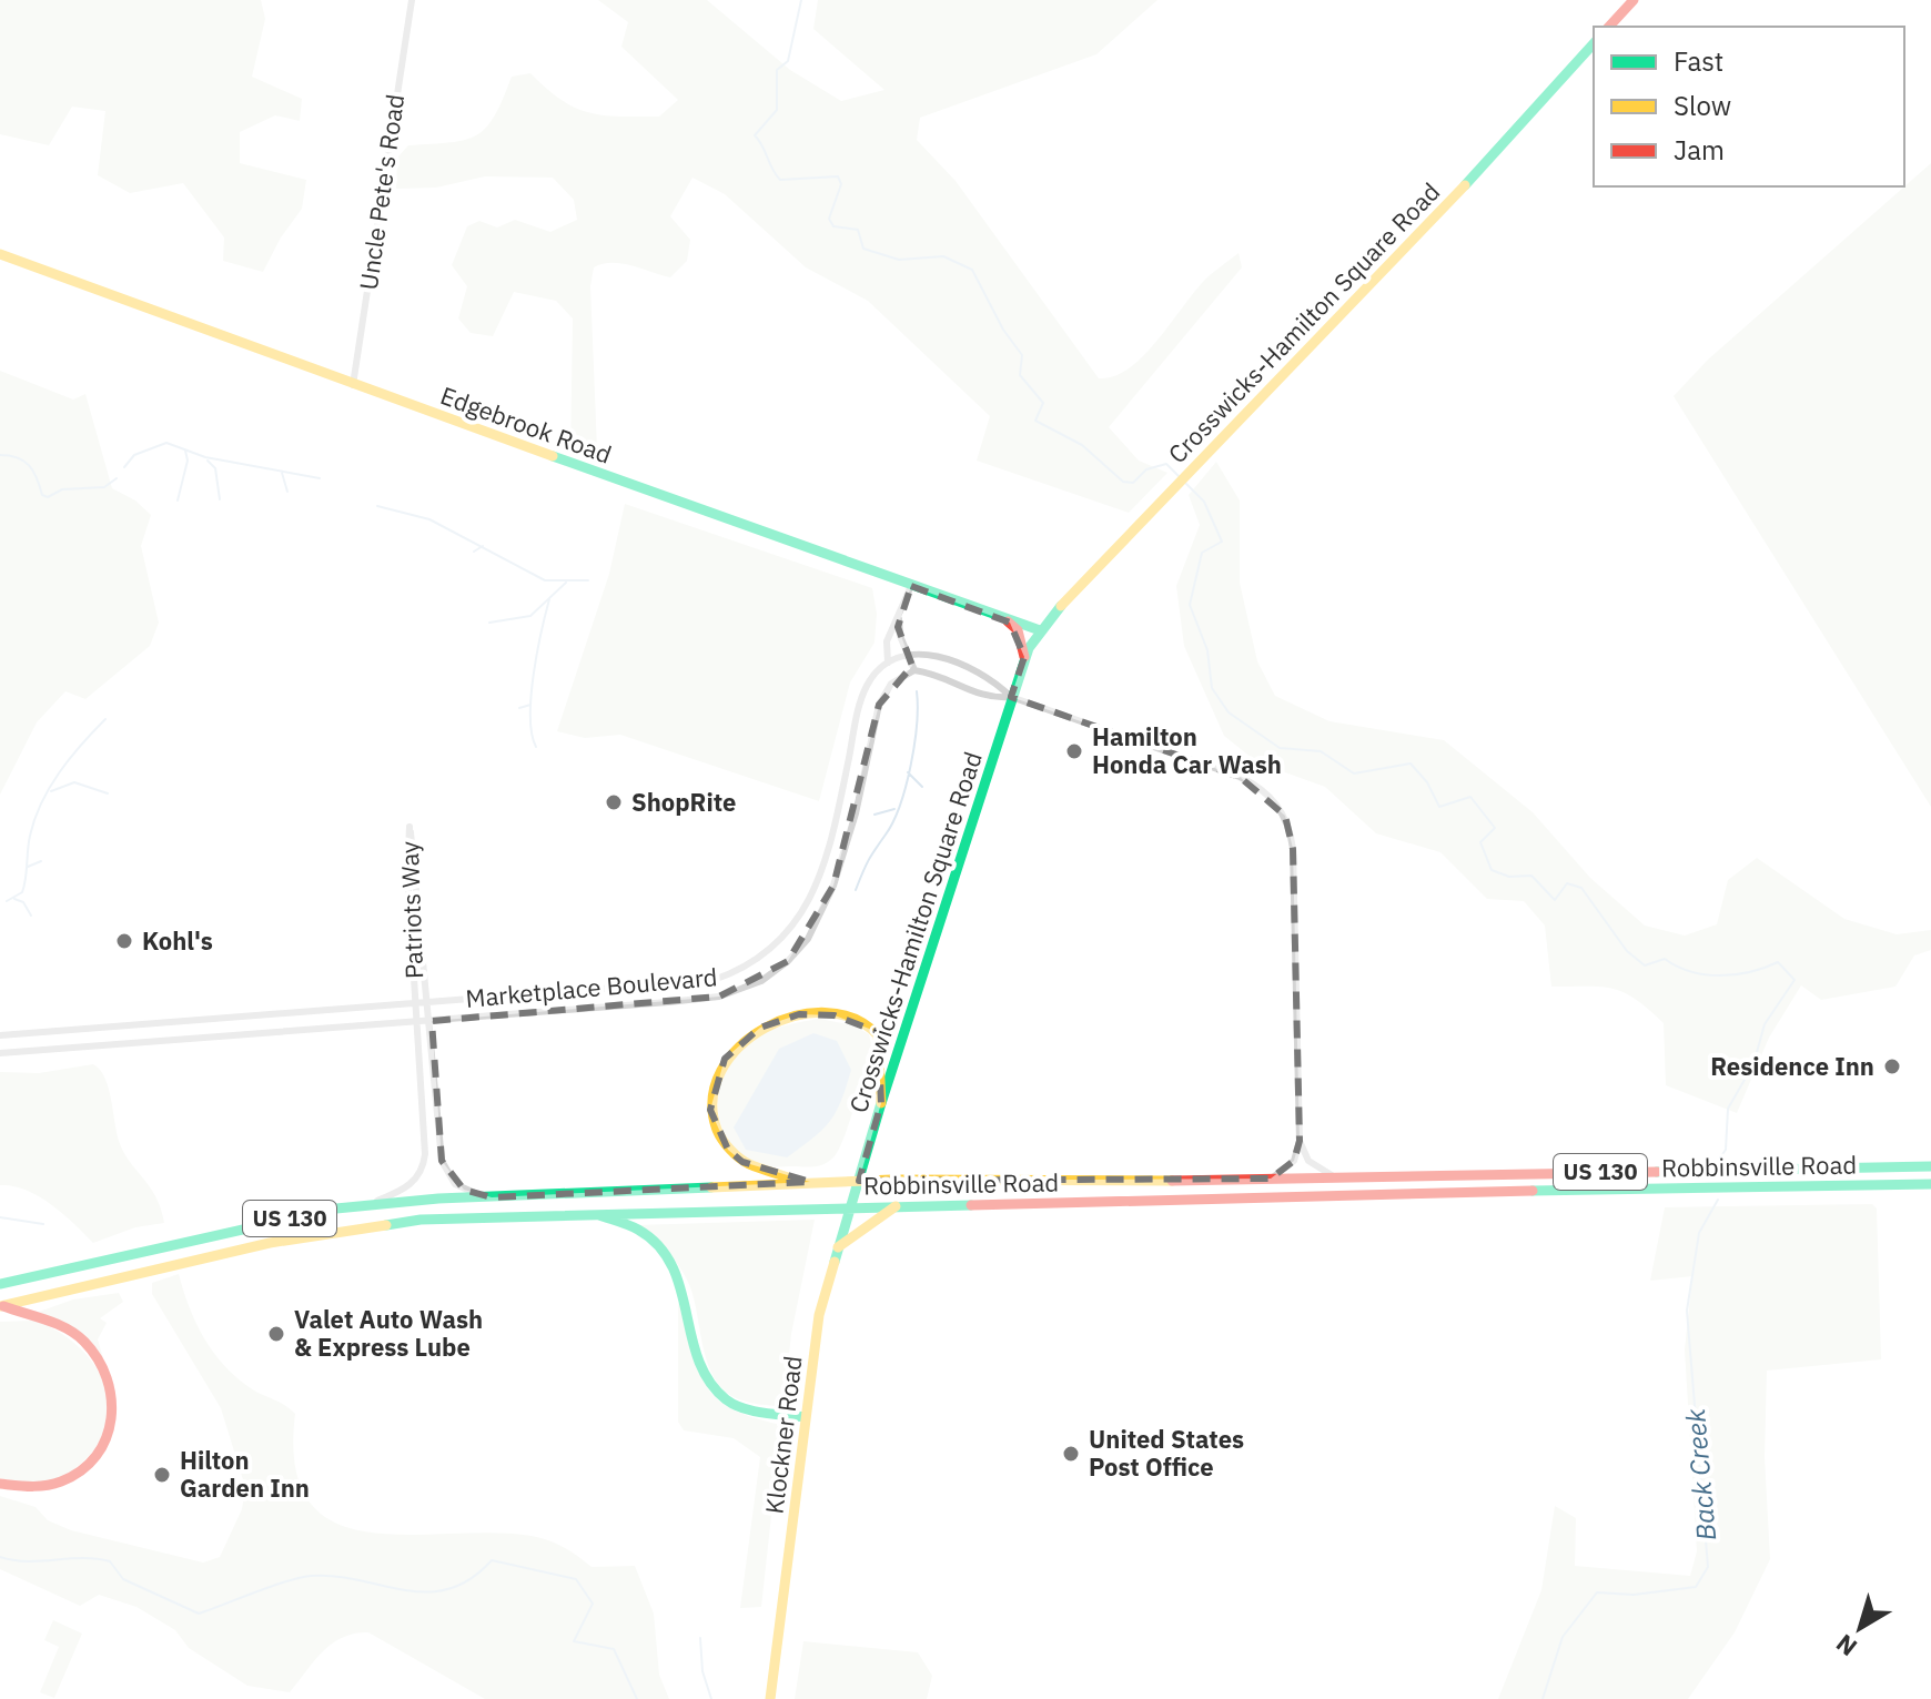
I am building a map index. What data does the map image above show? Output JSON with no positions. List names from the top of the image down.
{
  "streets": {
    "main road": [
      "Crosswicks-Hamilton Square Road",
      "Edgebrook Road",
      "Robbinsville Road",
      "US 130",
      "Klockner Road"
    ],
    "street": ["Uncle Pete's Road", "Patriots Way", "Marketplace Boulevard"]
  },
  "crossings": [
    ["Uncle Pete's Road", "Edgebrook Road"],
    ["Crosswicks-Hamilton Square Road", "Edgebrook Road"],
    ["Crosswicks-Hamilton Square Road", "Robbinsville Road"],
    ["Crosswicks-Hamilton Square Road", "Klockner Road"],
    ["Patriots Way", "Marketplace Boulevard"],
    ["Patriots Way", "Robbinsville Road"],
    ["Robbinsville Road", "Klockner Road"]
  ],
  "water": ["Back Creek"],
  "places": [
    "Hamilton Honda Car Wash",
    "ShopRite",
    "Kohl's",
    "Residence Inn",
    "Valet Auto Wash & Express Lube",
    "United States Post Office",
    "Hilton Garden Inn"
  ],
  "legend": ["Fast", "Slow", "Jam"],
  "north": "bottom left"
}
